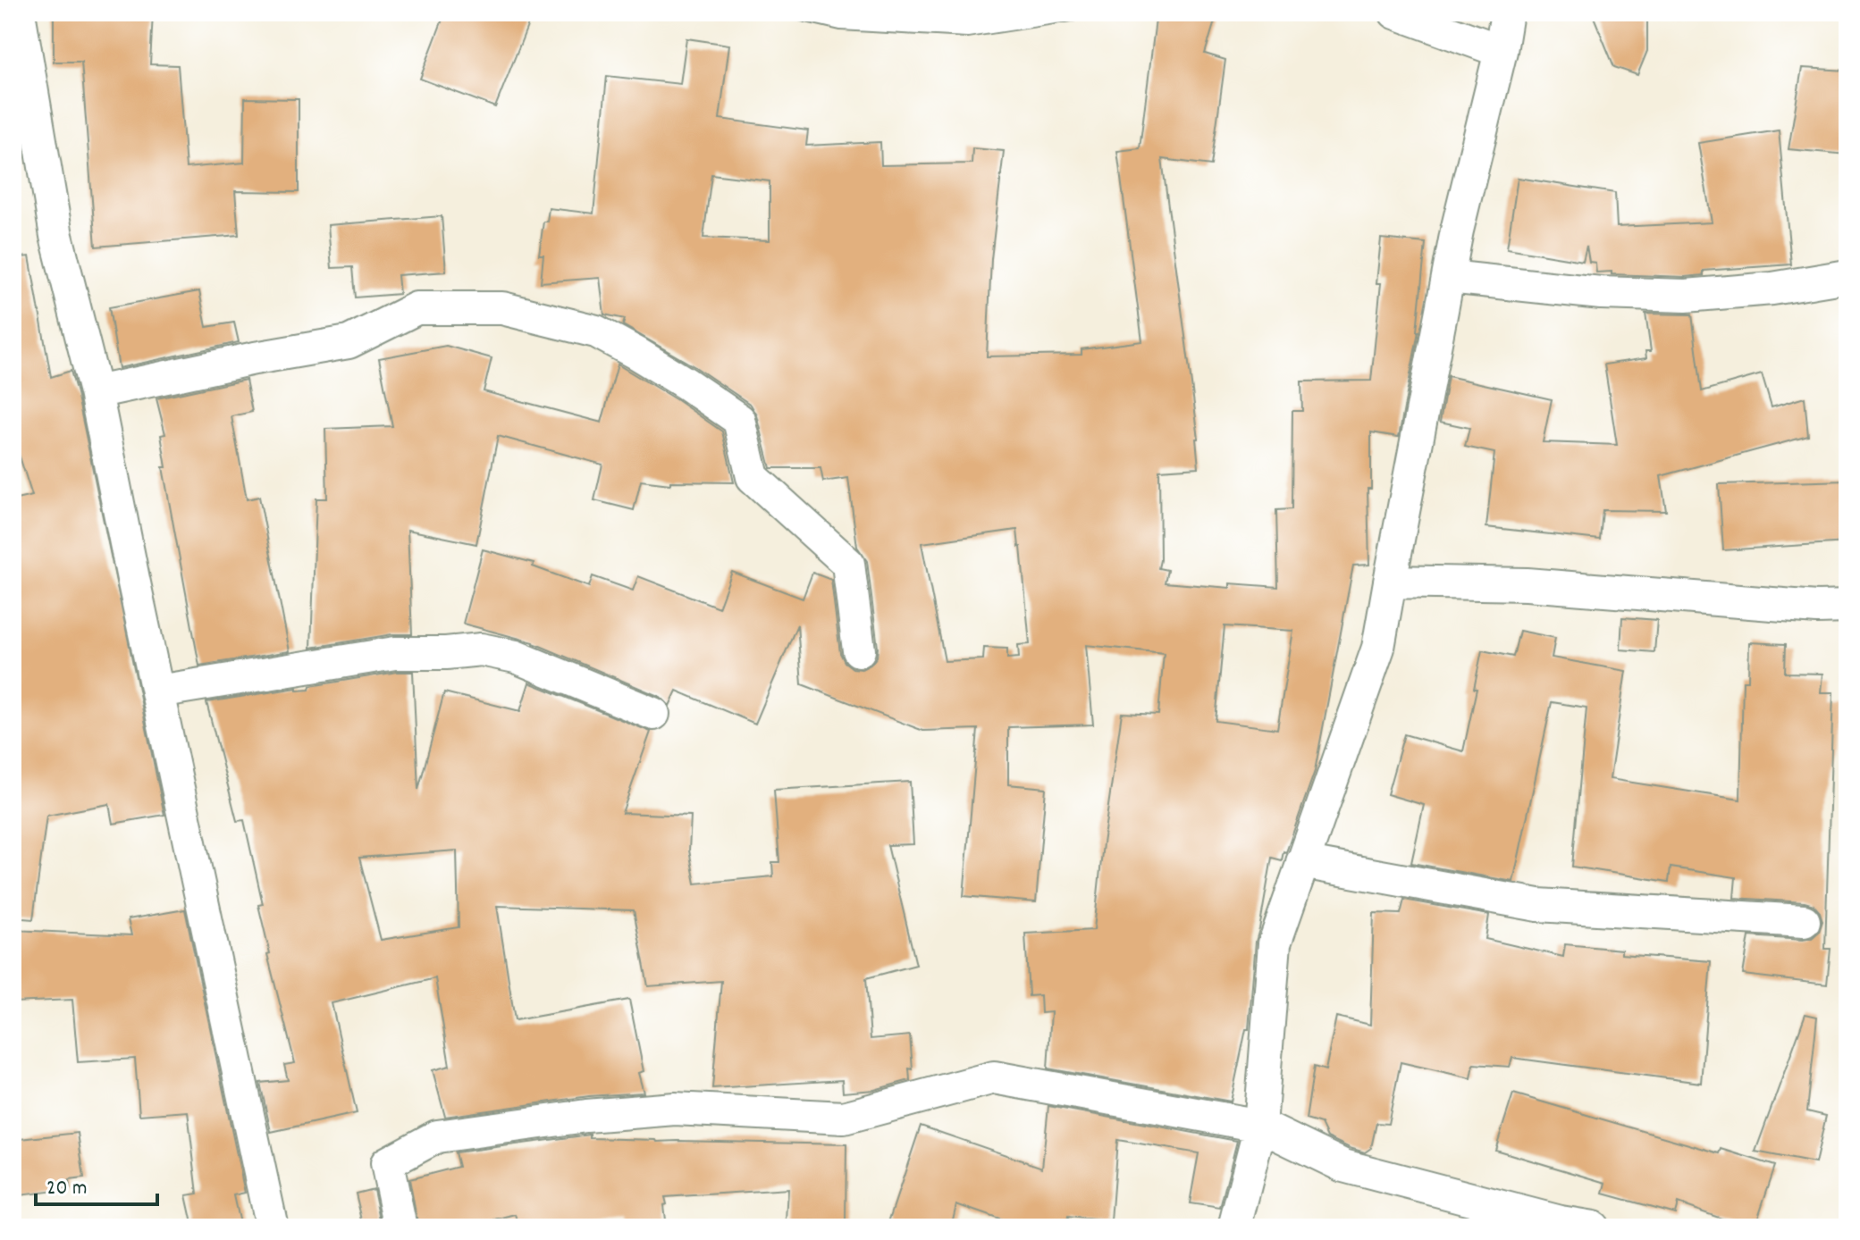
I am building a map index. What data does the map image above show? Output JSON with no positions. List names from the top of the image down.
{
  "scale_bar": "20 m"
}
